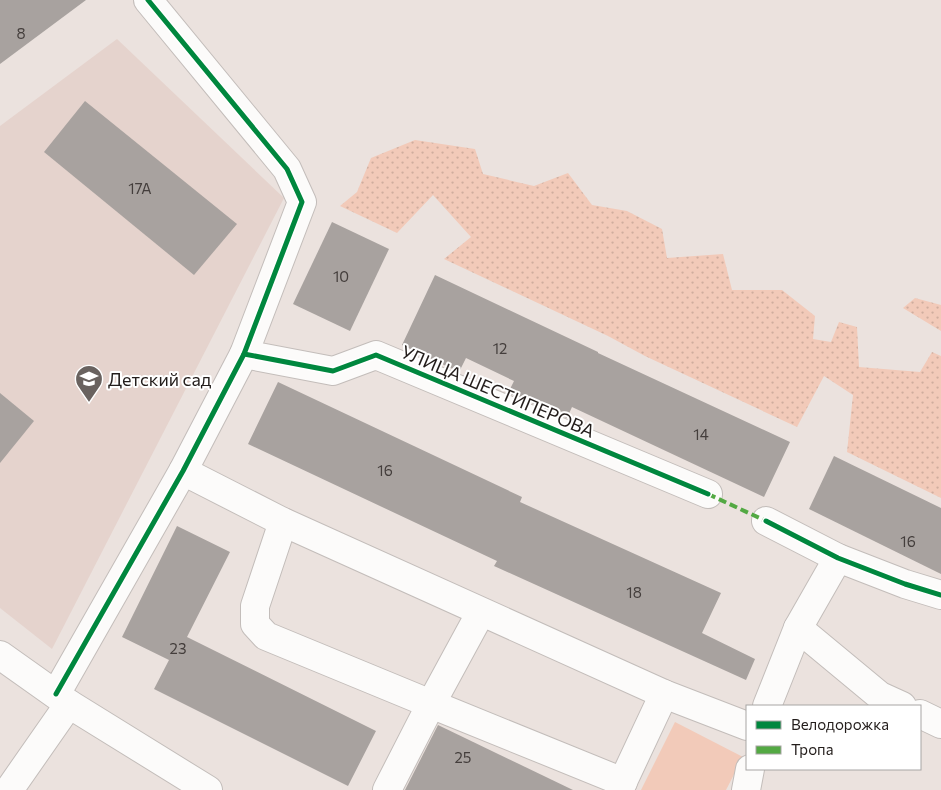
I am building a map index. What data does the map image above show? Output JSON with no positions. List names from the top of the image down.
{
  "streets": {
    "street": ["УЛИЦА ШЕСТИПЕРОВА"]
  },
  "places": {
    "school or university": ["Детский сад"]
  },
  "house_numbers": [
    "8",
    "17А",
    "10",
    "12",
    "14",
    "16",
    "16",
    "18",
    "23",
    "25"
  ],
  "legend": ["Велодорожка", "Тропа"]
}
